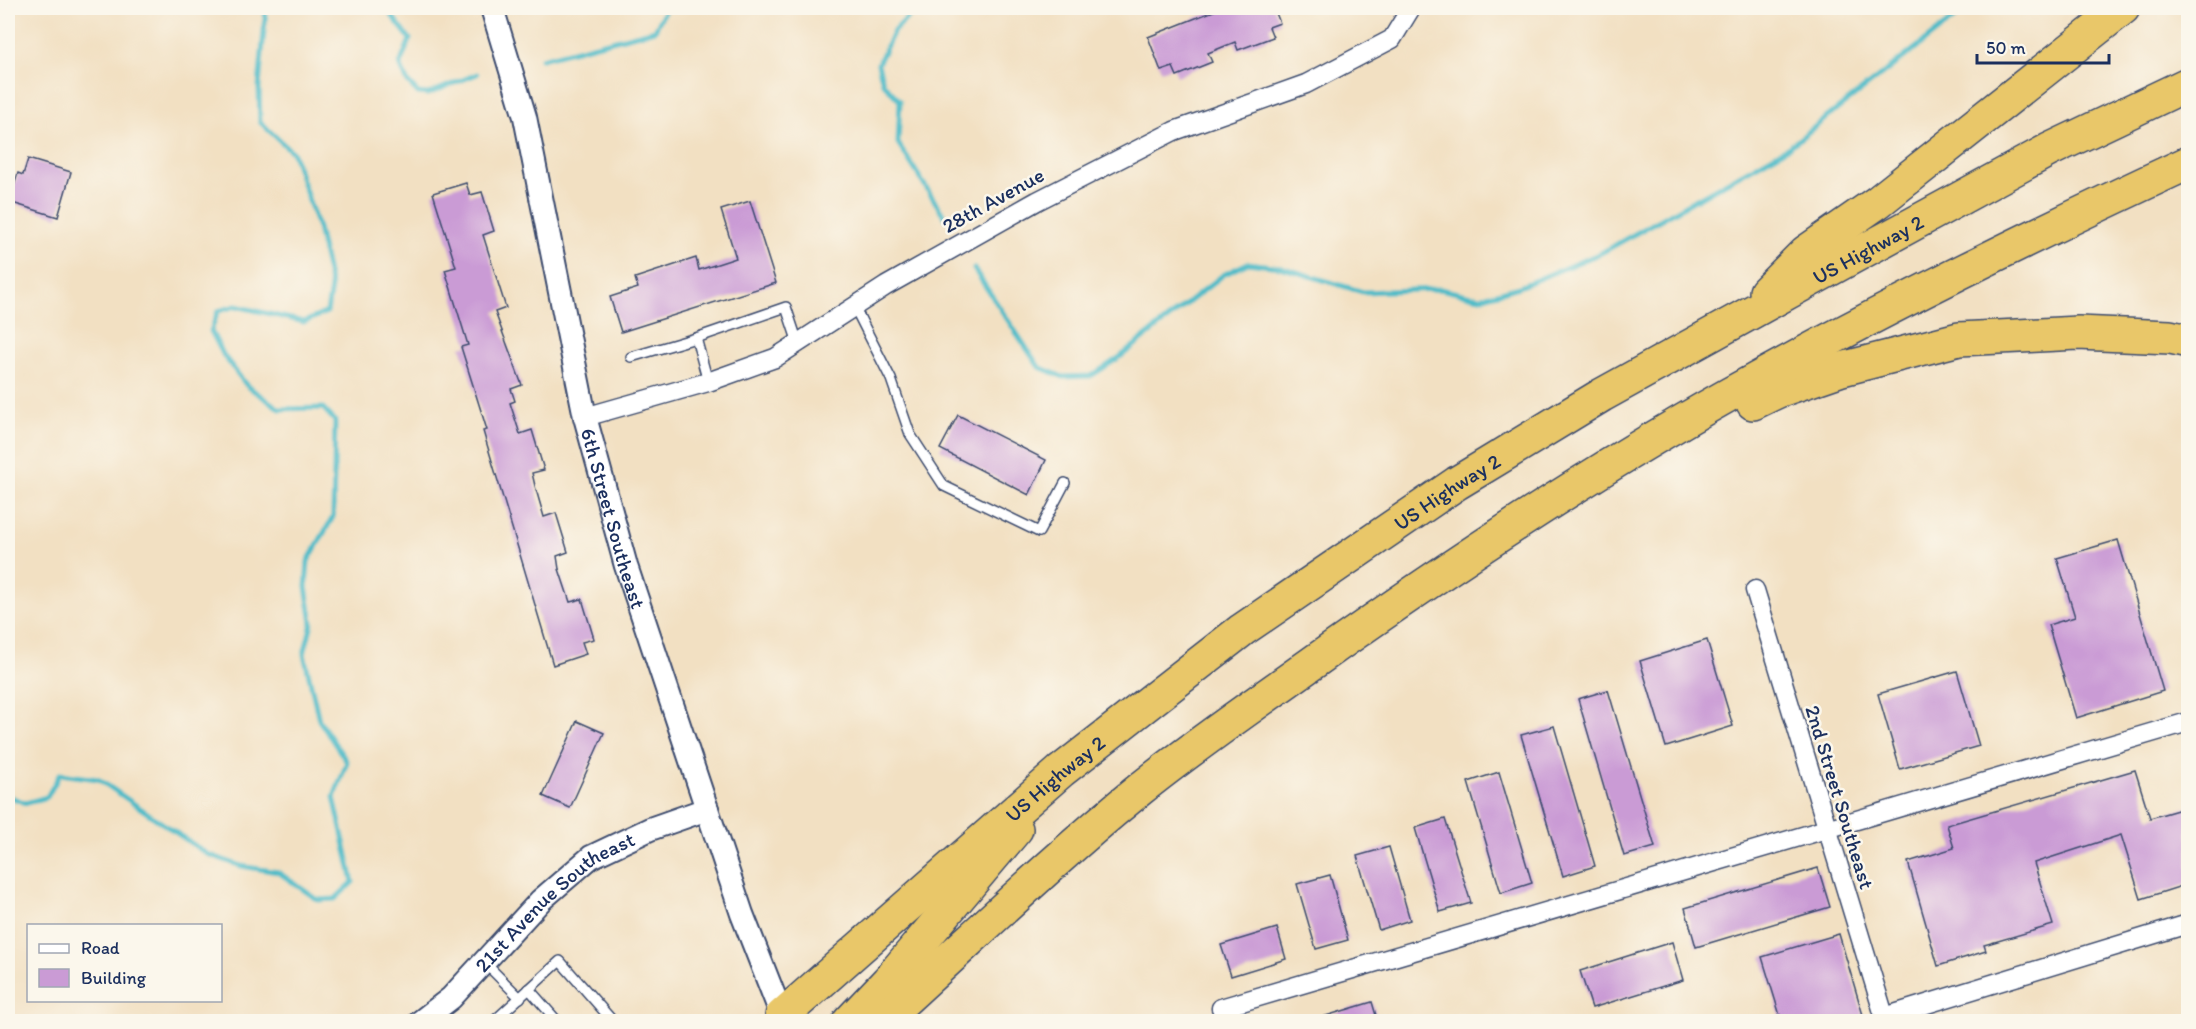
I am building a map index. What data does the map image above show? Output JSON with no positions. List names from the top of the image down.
{
  "streets": {
    "highway": ["US Highway 2"],
    "street": [
      "28th Avenue",
      "6th Street Southeast",
      "2nd Street Southeast",
      "21st Avenue Southeast"
    ]
  },
  "crossings": [
    ["28th Avenue", "6th Street Southeast"],
    ["US Highway 2", "6th Street Southeast"],
    ["6th Street Southeast", "21st Avenue Southeast"]
  ],
  "legend": ["Road", "Building"],
  "scale_bar": "50 m"
}
